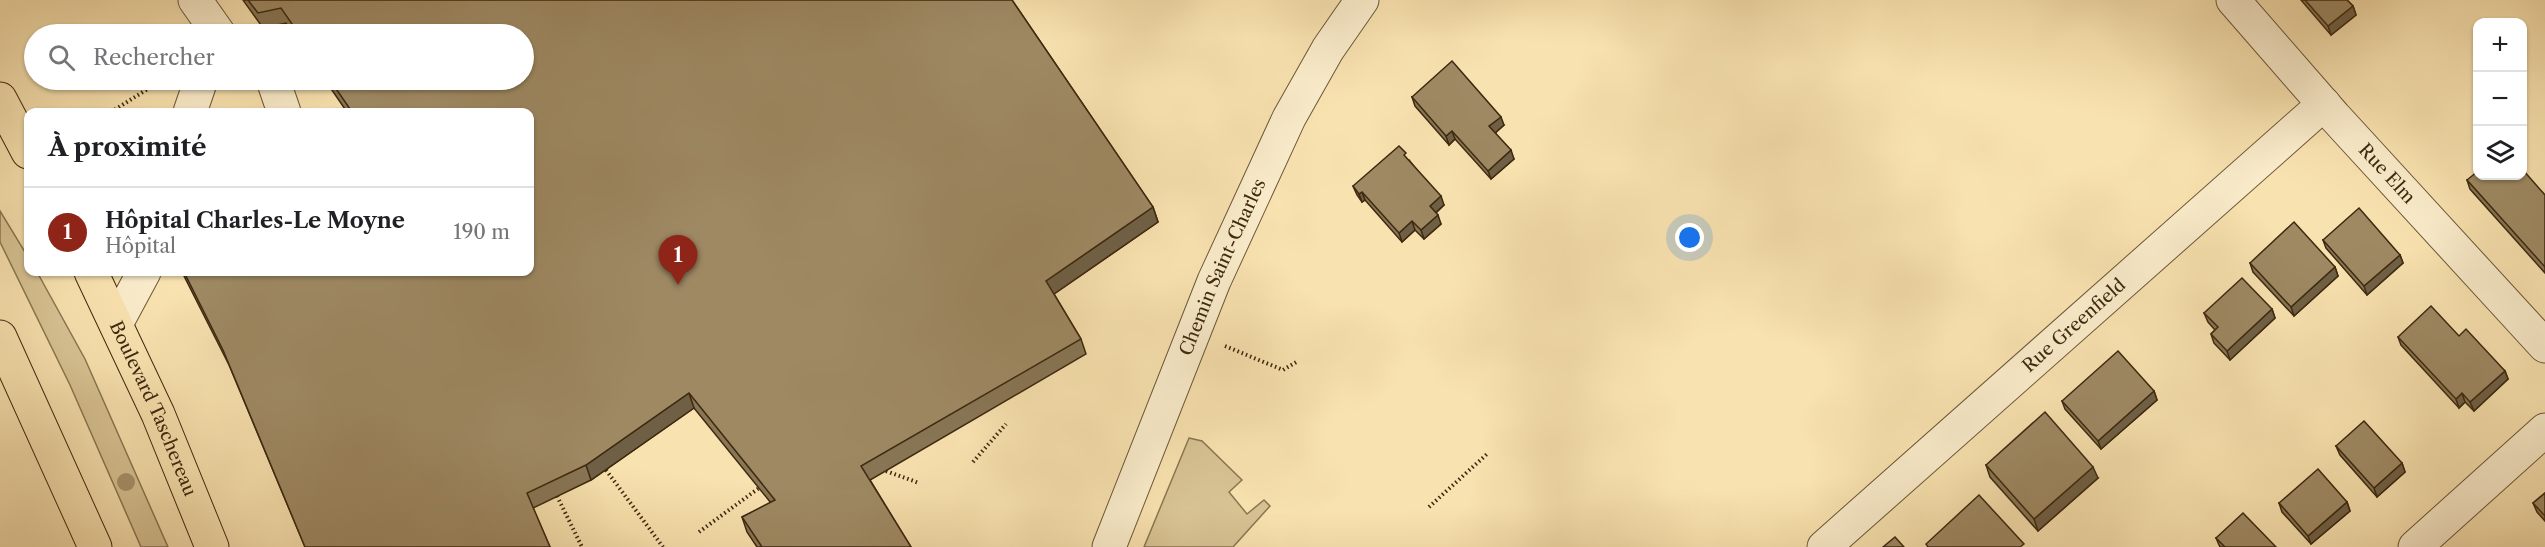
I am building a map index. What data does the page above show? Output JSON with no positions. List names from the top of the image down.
{
  "streets": {
    "main road": ["Boulevard Taschereau"],
    "street": ["Rue Elm", "Chemin Saint-Charles", "Rue Greenfield"]
  },
  "crossings": [
    ["Rue Elm", "Rue Greenfield"]
  ],
  "page": {
    "map_buttons": ["+", "−"],
    "search": "Rechercher",
    "heading": "À proximité",
    "list": [
      {
        "mark": "1",
        "name": "Hôpital Charles-Le Moyne",
        "note": "Hôpital",
        "value": "190 m"
      }
    ],
    "pins": "1"
  }
}
